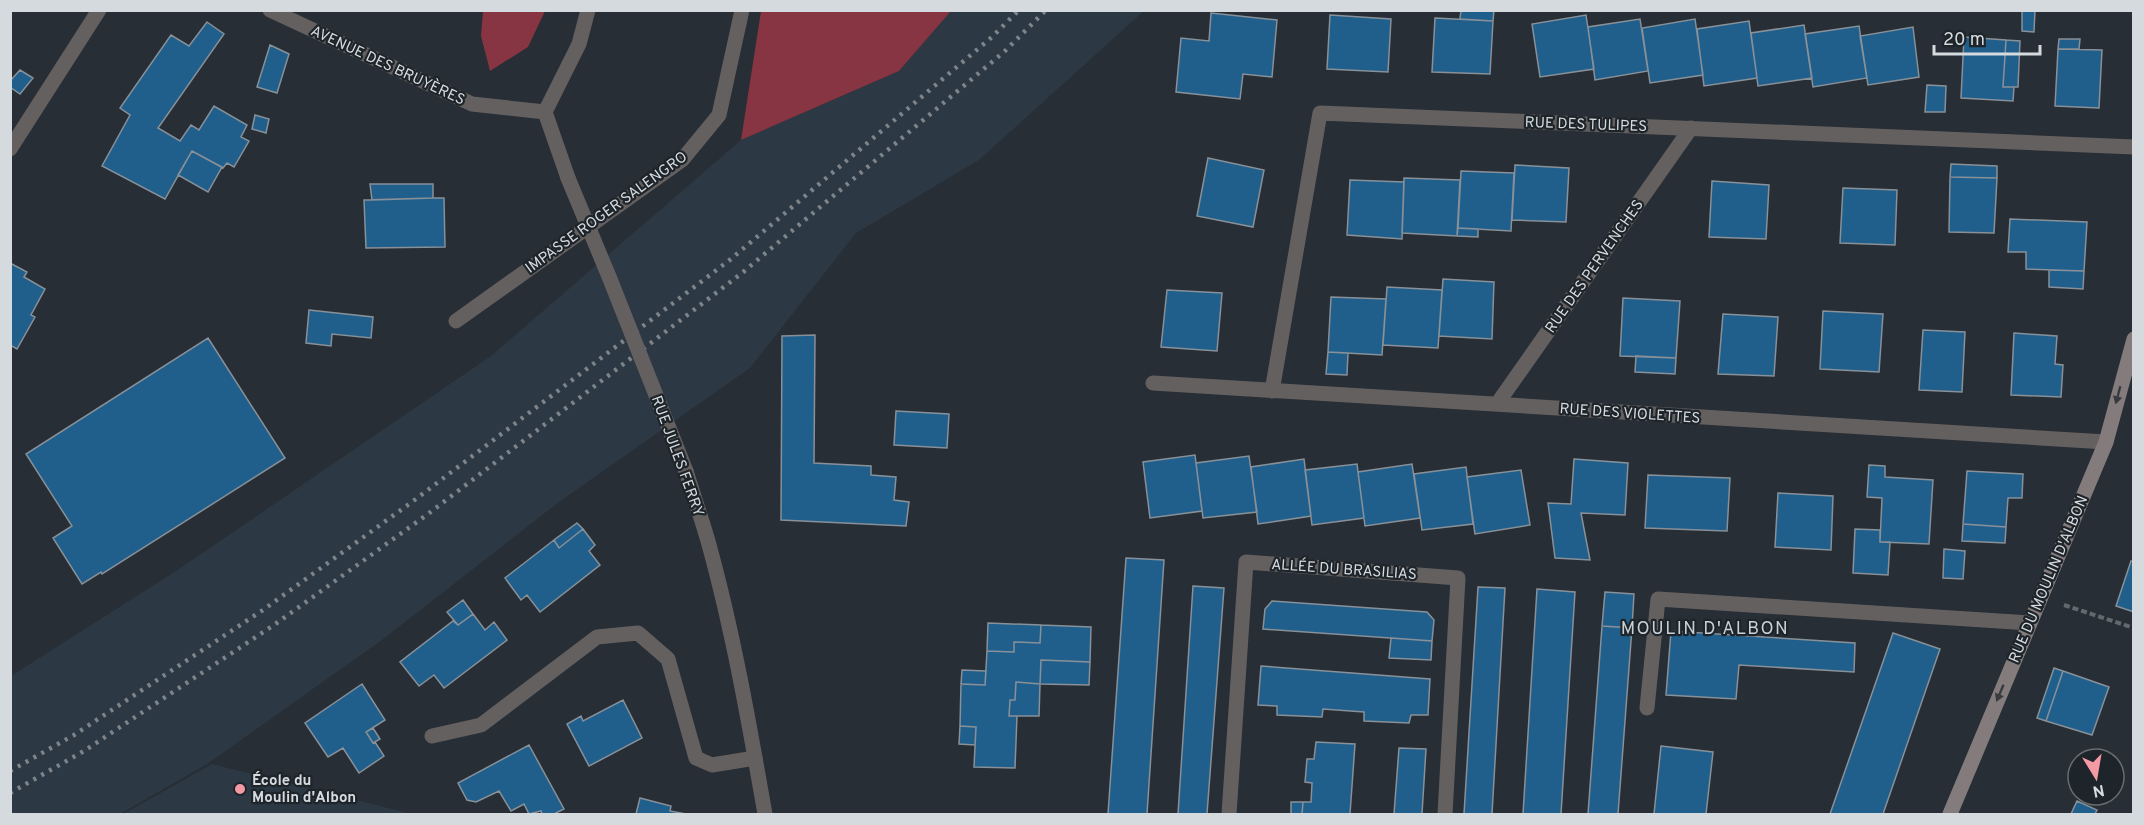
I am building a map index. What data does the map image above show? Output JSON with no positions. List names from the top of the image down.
{
  "streets": {
    "main road": ["RUE DU MOULIN D'ALBON"],
    "street": [
      "AVENUE DES BRUYÈRES",
      "RUE DES TULIPES",
      "IMPASSE ROGER SALENGRO",
      "RUE DES PERVENCHES",
      "RUE DES VIOLETTES",
      "RUE JULES FERRY",
      "ALLÉE DU BRASILIAS"
    ]
  },
  "crossings": [
    ["AVENUE DES BRUYÈRES", "RUE JULES FERRY"],
    ["RUE DES TULIPES", "RUE DES PERVENCHES"],
    ["RUE DES TULIPES", "RUE DES VIOLETTES"],
    ["RUE DES PERVENCHES", "RUE DES VIOLETTES"],
    ["RUE DES VIOLETTES", "RUE DU MOULIN D'ALBON"]
  ],
  "one_way": ["RUE DU MOULIN D'ALBON"],
  "districts": ["MOULIN D'ALBON"],
  "places": ["École du Moulin d'Albon"],
  "scale_bar": "20 m",
  "north": "bottom"
}
